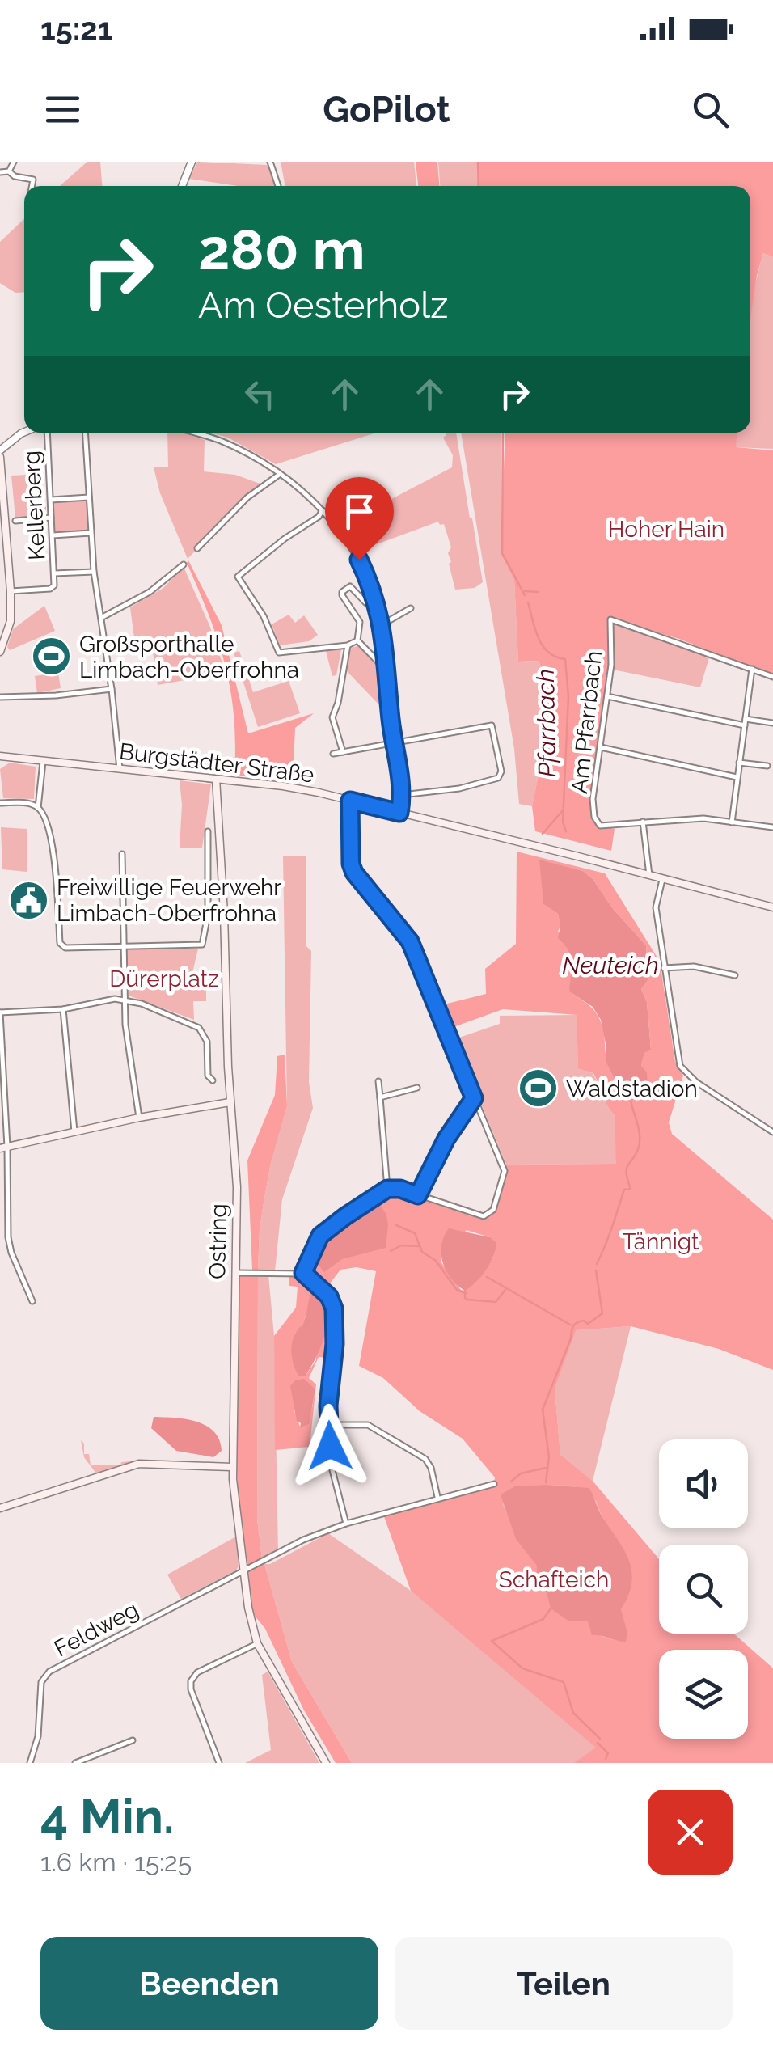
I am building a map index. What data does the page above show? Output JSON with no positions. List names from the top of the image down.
{
  "streets": {
    "main road": ["Burgstädter Straße", "Ostring"],
    "street": ["Kellerberg", "Am Pfarrbach", "Feldweg"]
  },
  "crossings": [
    ["Burgstädter Straße", "Ostring"],
    ["Ostring", "Feldweg"]
  ],
  "water": ["Pfarrbach", "Neuteich"],
  "parks": [
    "Hoher Hain",
    "Dürerplatz",
    "Tännigt",
    "Schafteich"
  ],
  "places": {
    "sports": ["Großsporthalle Limbach-Oberfrohna", "Waldstadion"],
    "public building": ["Freiwillige Feuerwehr Limbach-Oberfrohna"]
  },
  "page": {
    "status": "15:21",
    "header": "GoPilot",
    "turn": ["280 m", "Am Oesterholz"],
    "heading": ["4 Min.", "1.6 km · 15:25"],
    "buttons": ["Beenden", "Teilen"]
  }
}
